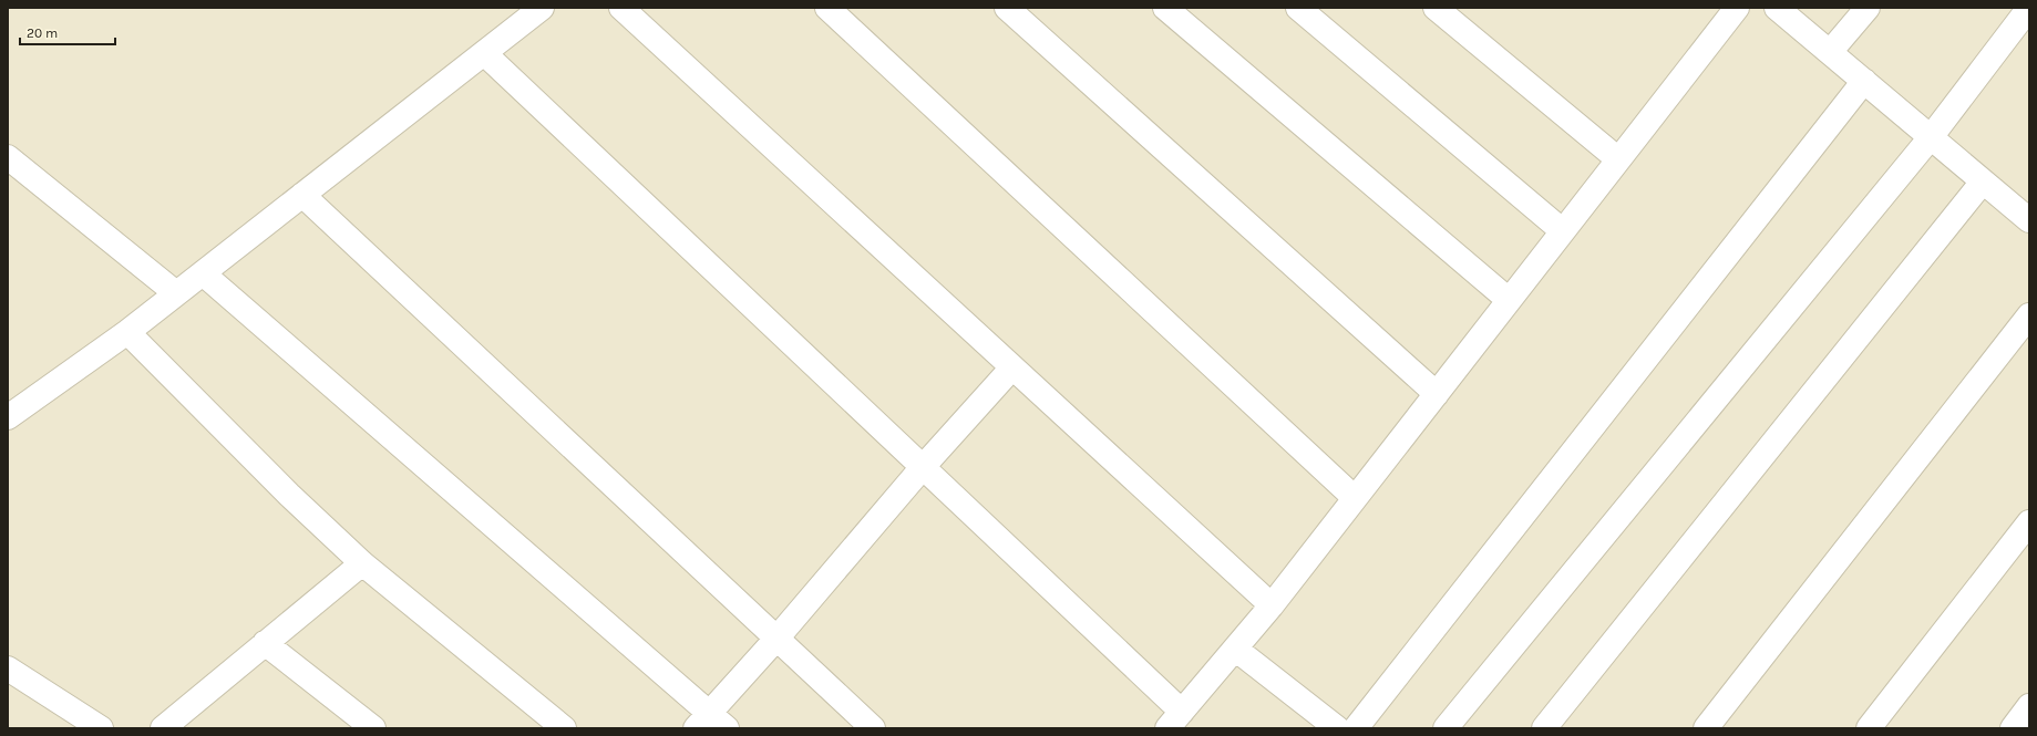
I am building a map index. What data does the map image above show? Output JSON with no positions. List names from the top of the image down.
{
  "scale_bar": "20 m"
}
